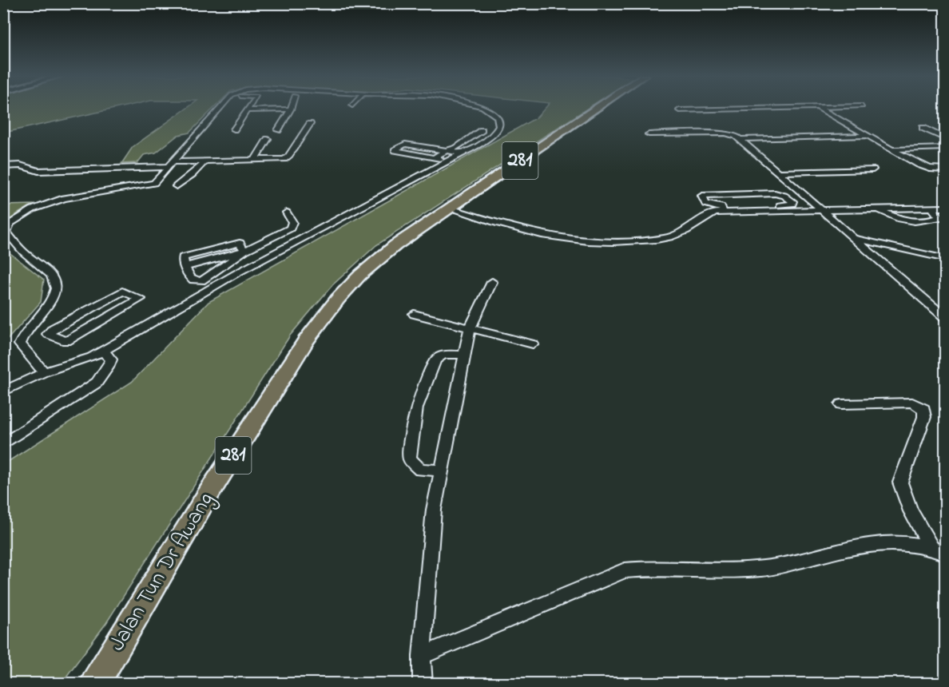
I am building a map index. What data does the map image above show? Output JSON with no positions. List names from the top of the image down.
{
  "streets": {
    "main road": ["281", "Jalan Tun Dr Awang"]
  }
}
